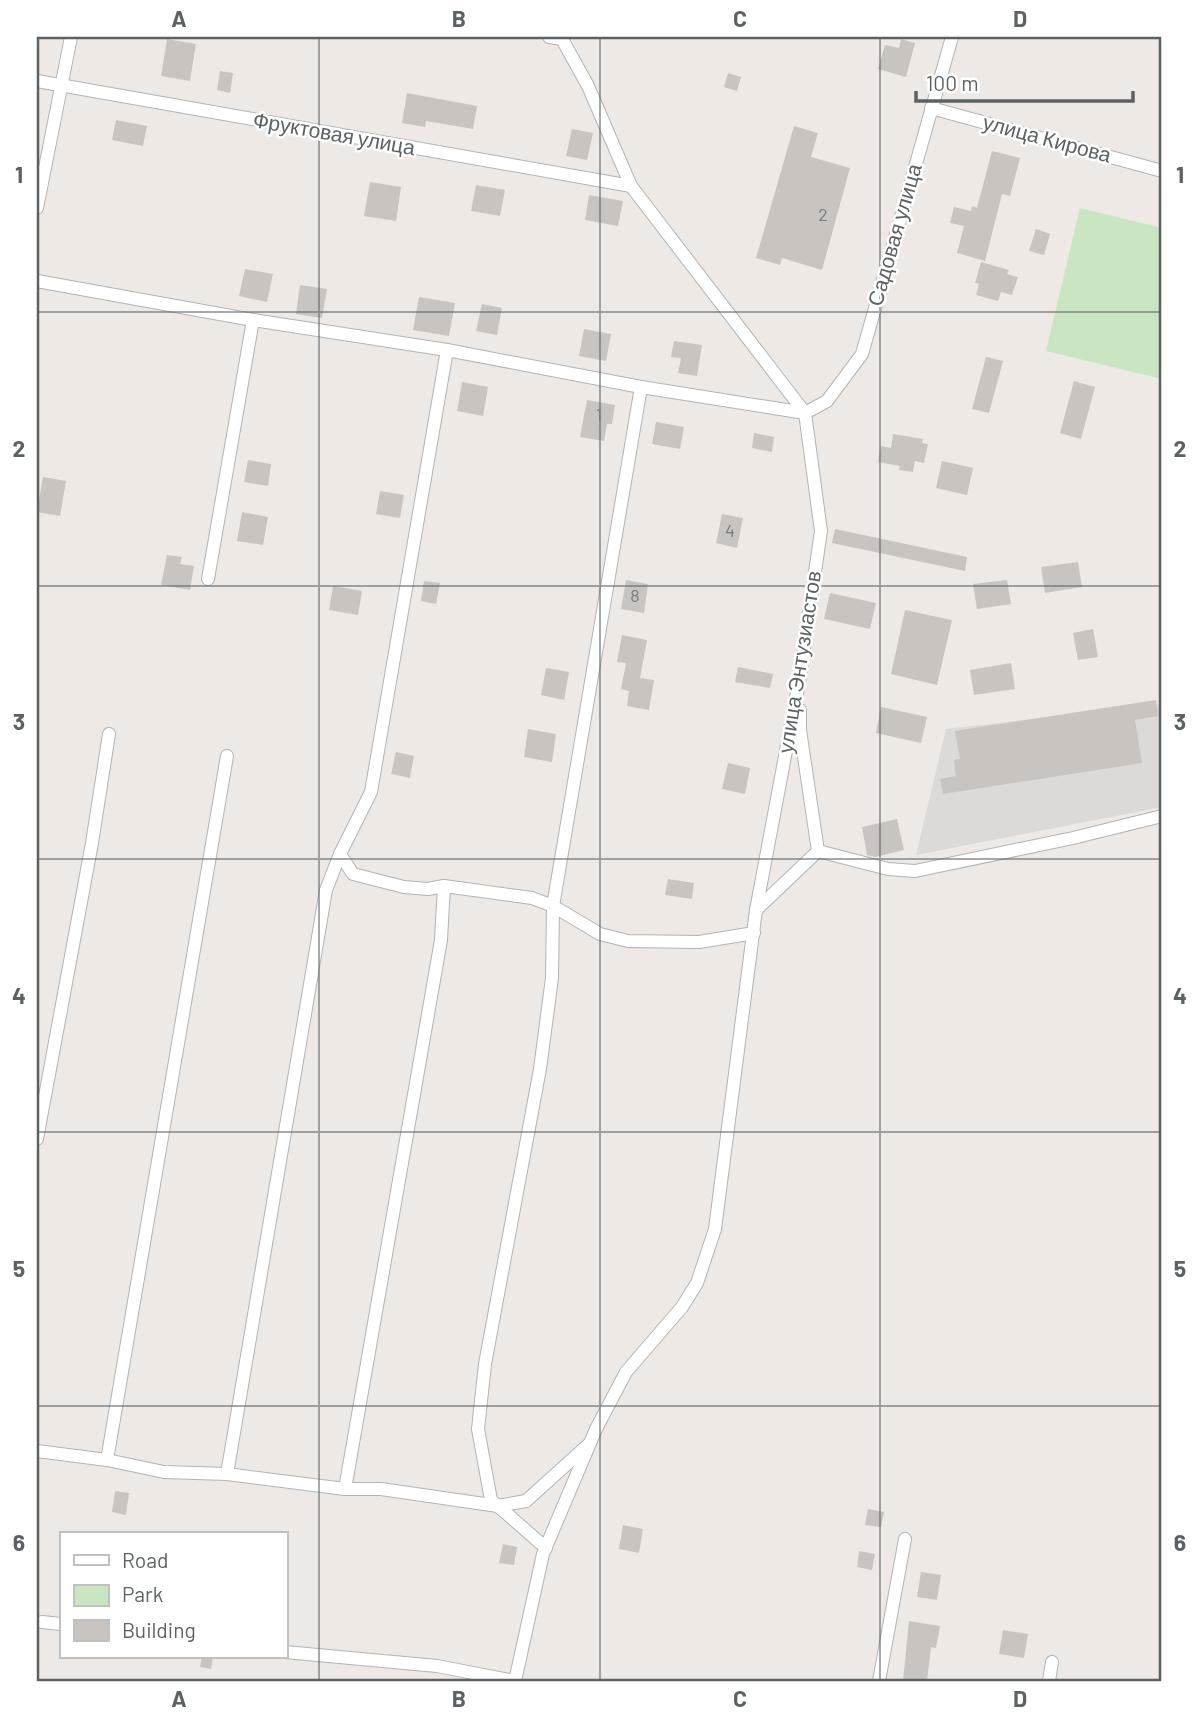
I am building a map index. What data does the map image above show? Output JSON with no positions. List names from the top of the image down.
{
  "streets": {
    "street": [
      "Фруктовая улица",
      "улица Кирова",
      "Садовая улица",
      "улица Энтузиастов"
    ]
  },
  "crossings": [
    ["улица Кирова", "Садовая улица"],
    ["Садовая улица", "улица Энтузиастов"]
  ],
  "house_numbers": [
    "2",
    "1",
    "4",
    "8"
  ],
  "legend": ["Road", "Park", "Building"],
  "scale_bar": "100 m",
  "grid": {
    "columns": [
      "A",
      "B",
      "C",
      "D"
    ],
    "rows": [
      "1",
      "2",
      "3",
      "4",
      "5",
      "6"
    ]
  }
}
